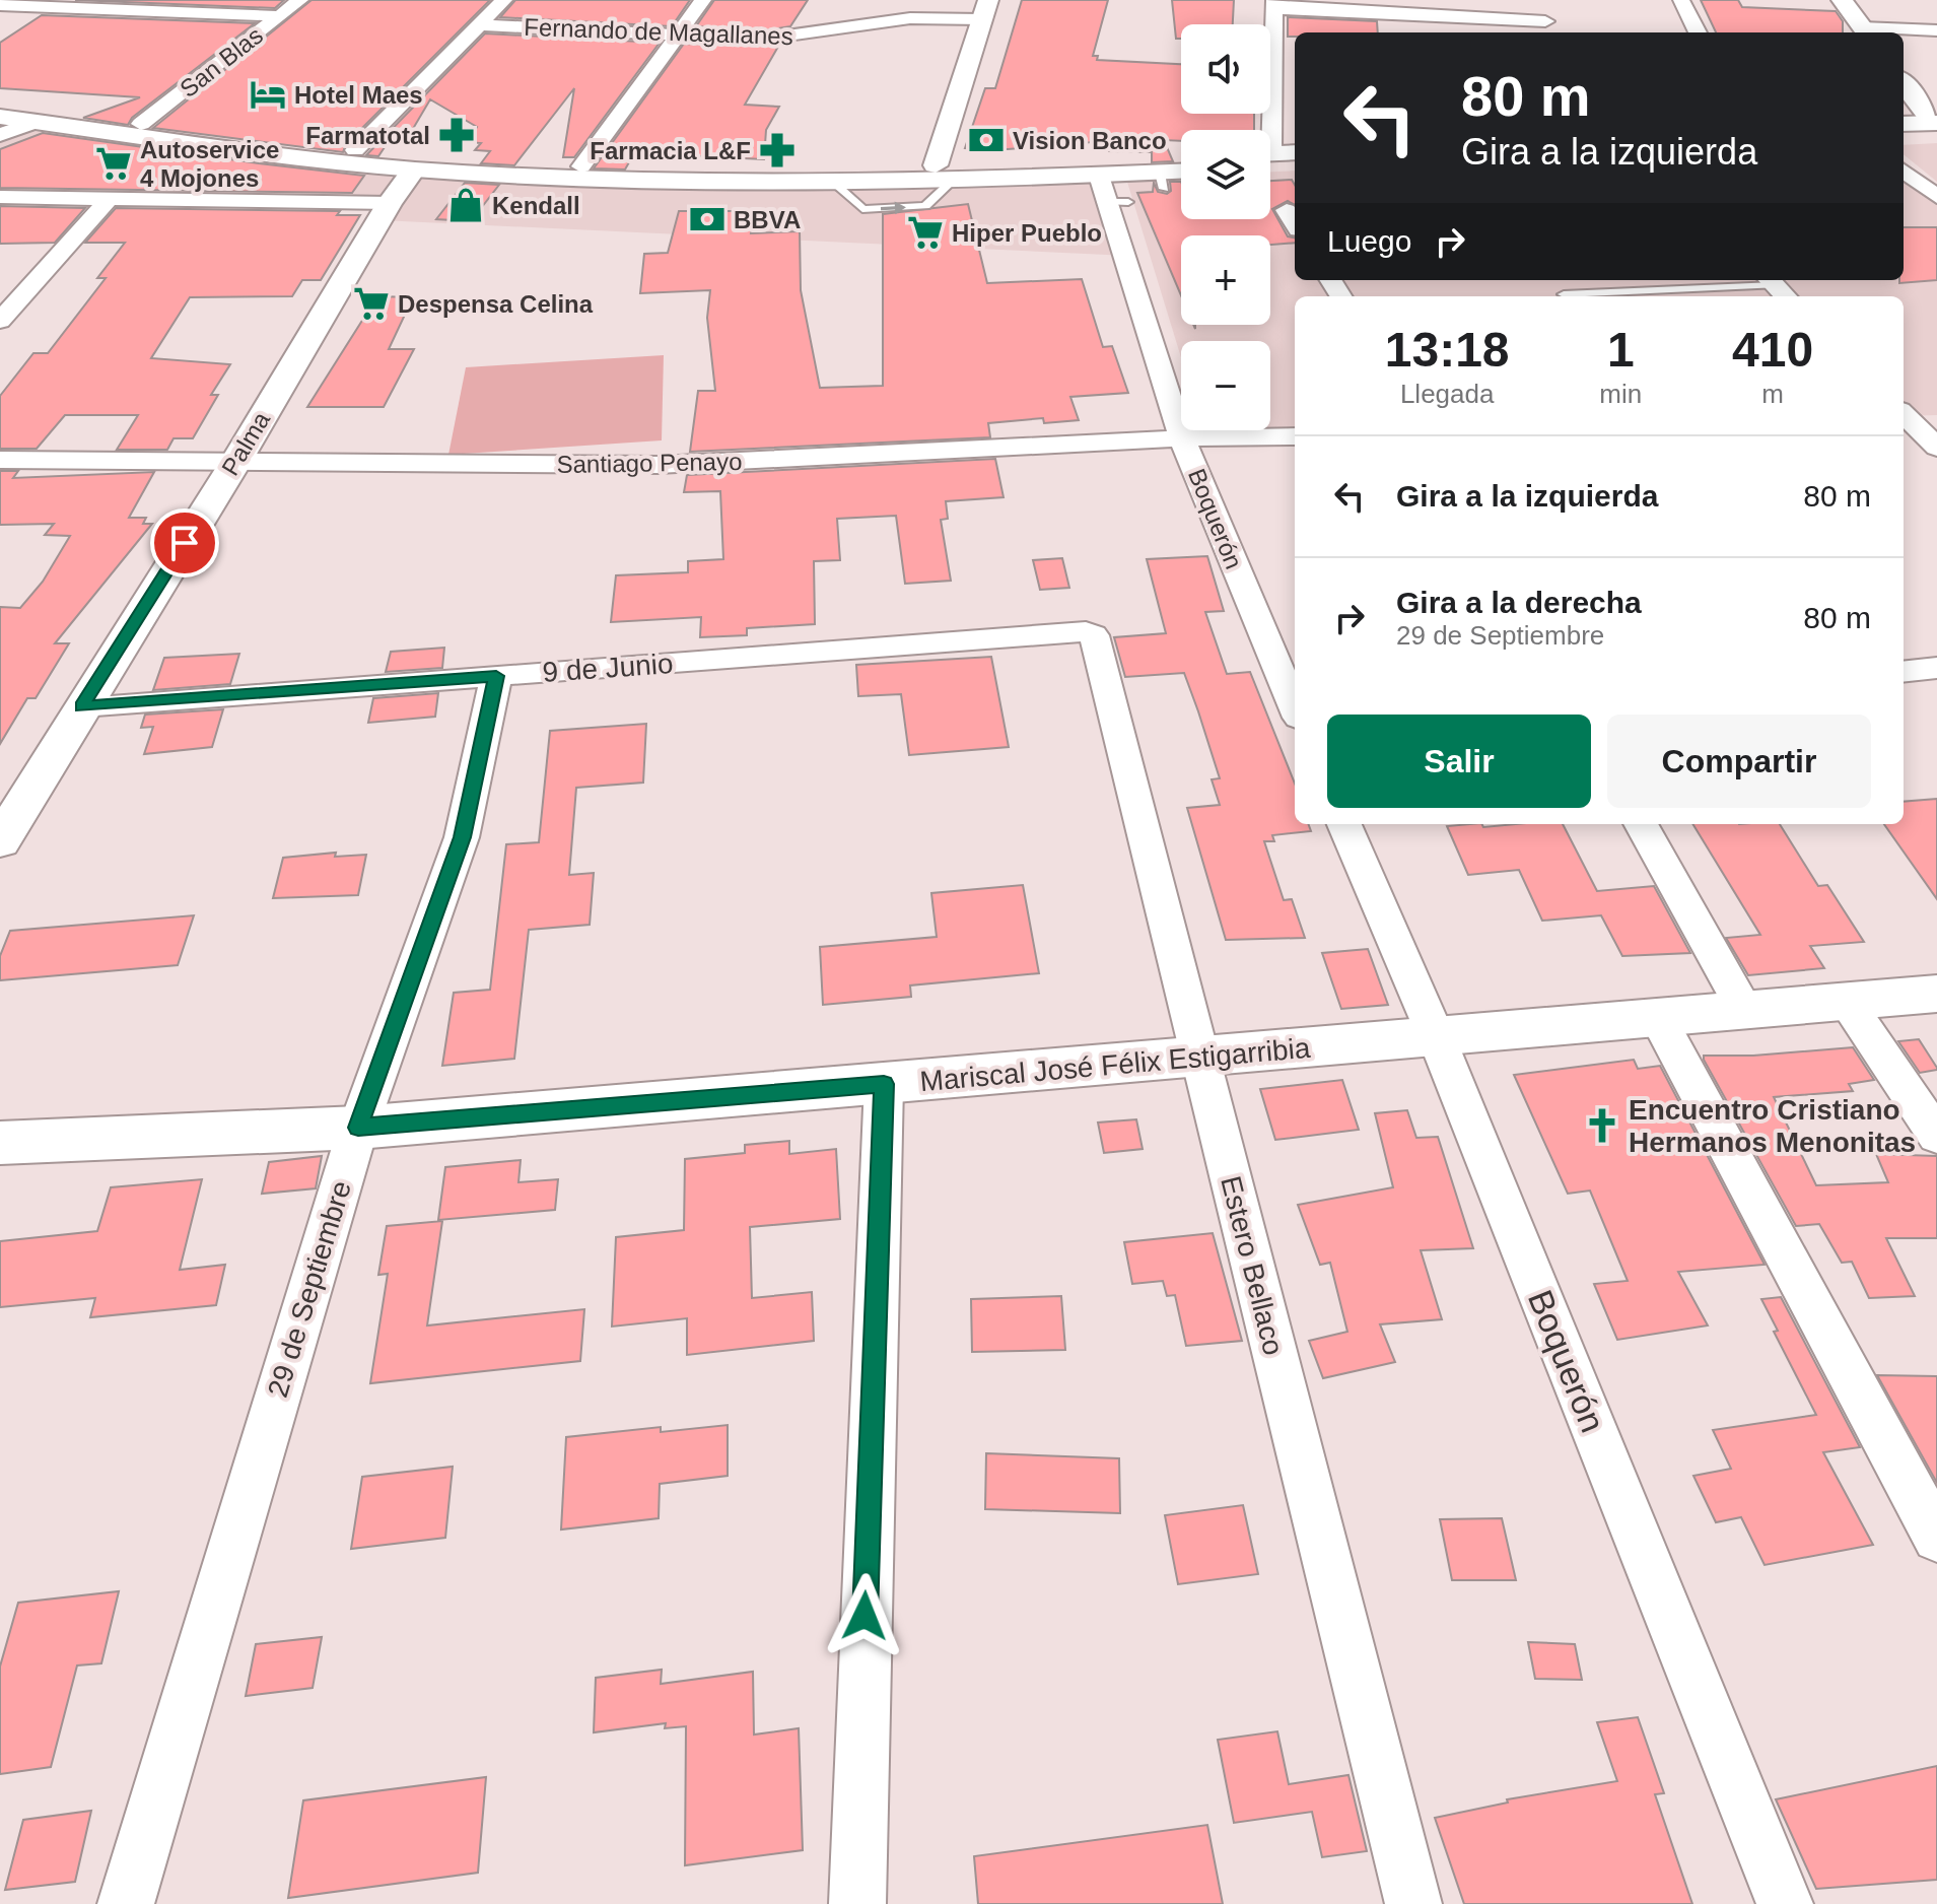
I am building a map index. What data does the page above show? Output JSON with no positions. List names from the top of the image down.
{
  "streets": {
    "main road": ["Palma", "Mariscal José Félix Estigarribia"],
    "street": [
      "Fernando de Magallanes",
      "San Blas",
      "Santiago Penayo",
      "Boquerón",
      "9 de Junio",
      "Estero Bellaco",
      "29 de Septiembre"
    ]
  },
  "crossings": [
    ["Palma", "Santiago Penayo"],
    ["Palma", "9 de Junio"],
    ["Santiago Penayo", "Boquerón"],
    ["Boquerón", "Mariscal José Félix Estigarribia"],
    ["9 de Junio", "Estero Bellaco"],
    ["9 de Junio", "29 de Septiembre"],
    ["Mariscal José Félix Estigarribia", "Estero Bellaco"],
    ["Mariscal José Félix Estigarribia", "29 de Septiembre"]
  ],
  "places": {
    "hotel": ["Hotel Maes"],
    "pharmacy": ["Farmatotal", "Farmacia L&F"],
    "bank": ["Vision Banco", "BBVA"],
    "supermarket": ["Autoservice 4 Mojones", "Hiper Pueblo", "Despensa Celina"],
    "shop": ["Kendall"],
    "church": ["Encuentro Cristiano Hermanos Menonitas"]
  },
  "page": {
    "map_buttons": ["+", "−"],
    "turn": ["80 m", "Gira a la izquierda"],
    "then": "Luego",
    "eta": [
      "13:18",
      "Llegada",
      "1",
      "min",
      "410",
      "m"
    ],
    "list": [
      {
        "name": "Gira a la izquierda",
        "value": "80 m"
      },
      {
        "name": "Gira a la derecha",
        "note": "29 de Septiembre",
        "value": "80 m"
      }
    ],
    "buttons": ["Salir", "Compartir"]
  }
}
